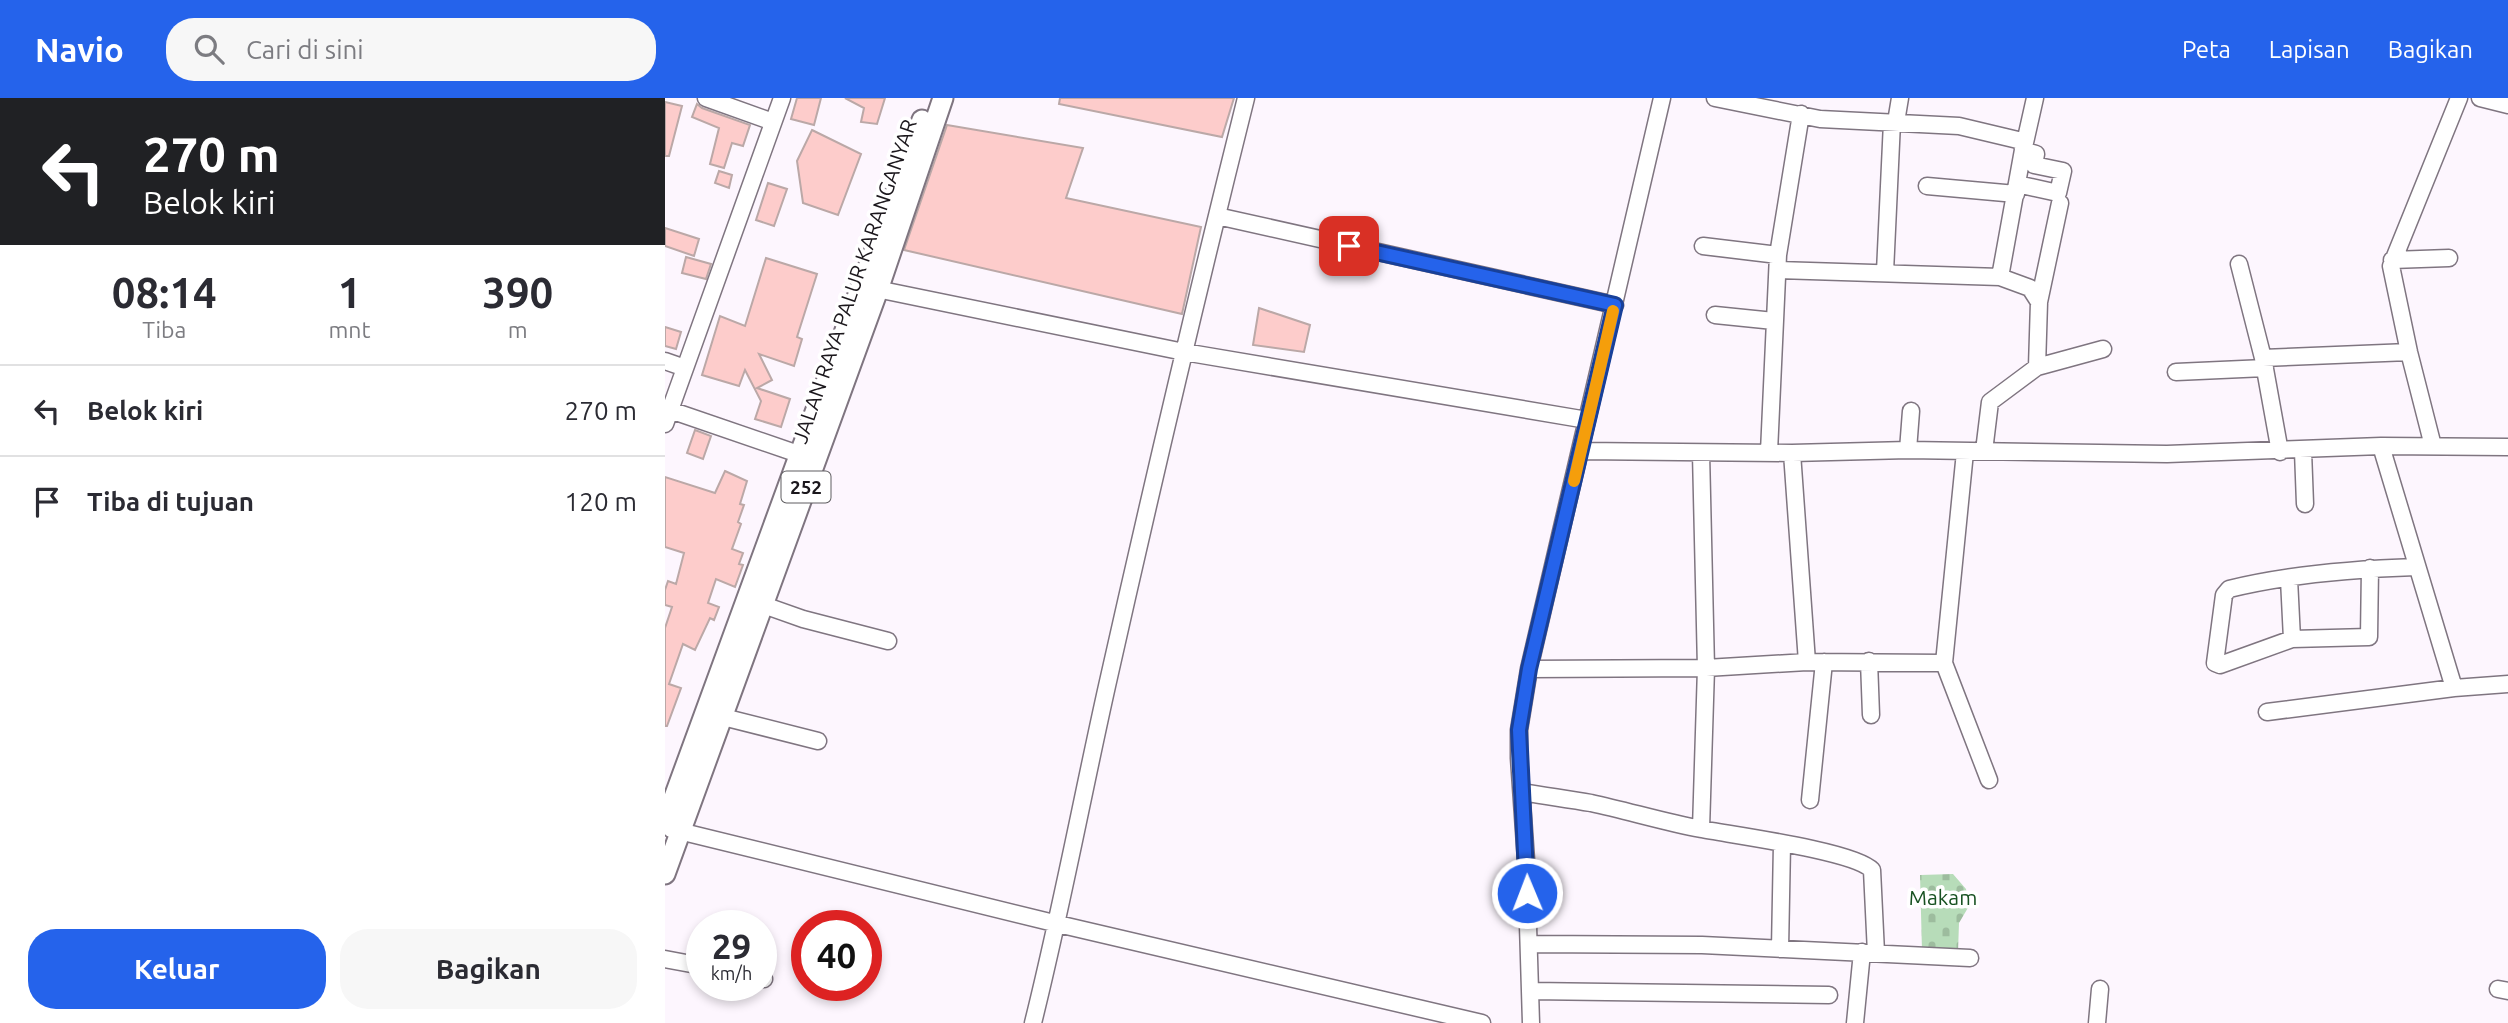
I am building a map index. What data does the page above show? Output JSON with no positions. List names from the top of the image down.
{
  "streets": {
    "main road": ["JALAN RAYA PALUR KARANGANYAR", "252"]
  },
  "parks": ["Makam"],
  "page": {
    "header": "Navio",
    "search": "Cari di sini",
    "nav": ["Peta", "Lapisan", "Bagikan"],
    "turn": ["270 m", "Belok kiri"],
    "eta": [
      "08:14",
      "Tiba",
      "1",
      "mnt",
      "390",
      "m"
    ],
    "list": [
      {
        "name": "Belok kiri",
        "value": "270 m"
      },
      {
        "name": "Tiba di tujuan",
        "value": "120 m"
      }
    ],
    "speed": "29 km/h",
    "limit": "40",
    "buttons": ["Keluar", "Bagikan"]
  }
}
